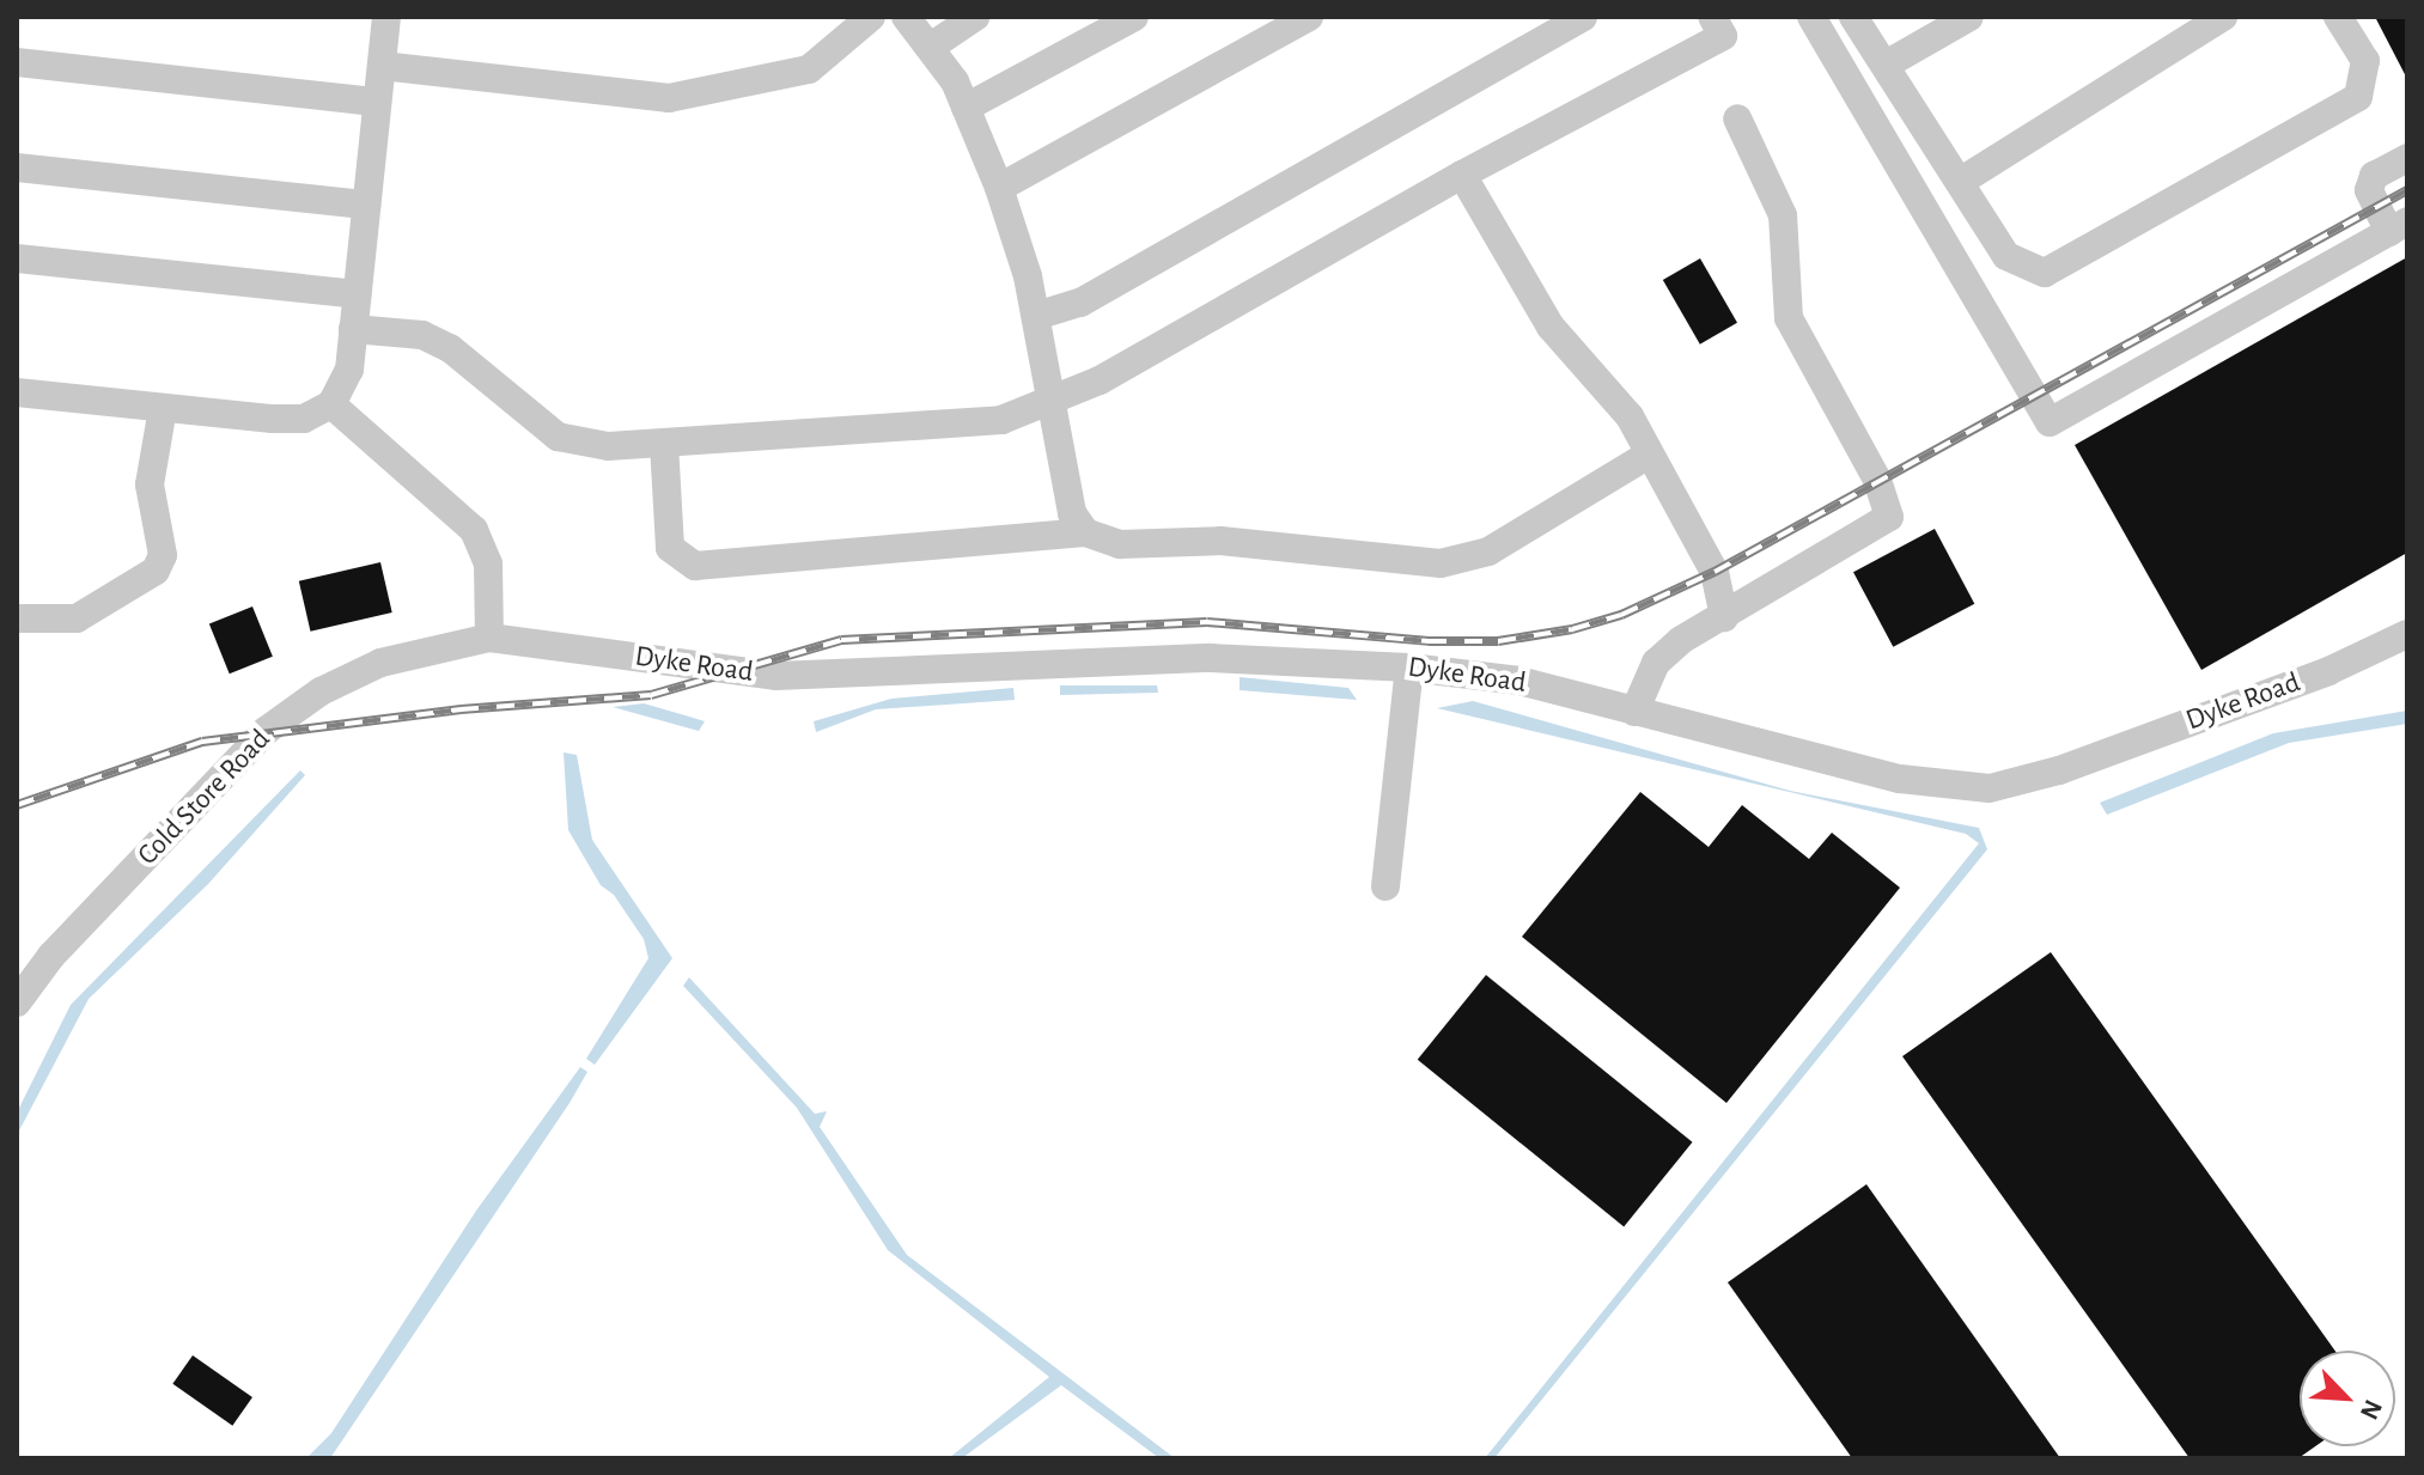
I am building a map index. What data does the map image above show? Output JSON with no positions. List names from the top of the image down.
{
  "streets": {
    "street": ["Dyke Road", "Cold Store Road"]
  },
  "crossings": [
    ["Dyke Road", "Cold Store Road"]
  ],
  "north": "bottom right"
}
